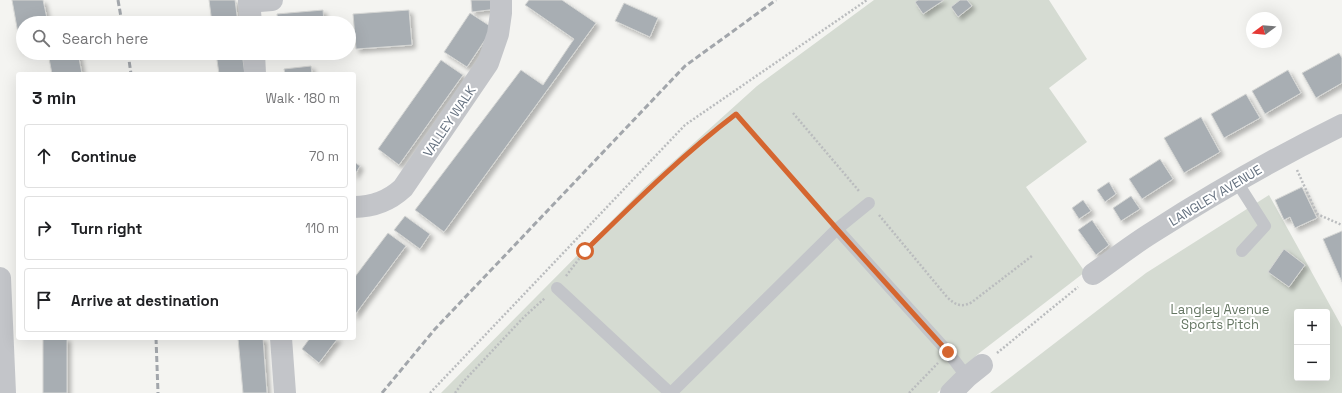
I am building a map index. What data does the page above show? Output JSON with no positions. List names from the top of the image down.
{
  "streets": {
    "street": ["VALLEY WALK", "LANGLEY AVENUE"]
  },
  "parks": ["Langley Avenue Sports Pitch"],
  "north": "left",
  "page": {
    "search": "Search here",
    "heading": ["3 min", "Walk · 180 m"],
    "list": [
      ["Continue", "70 m"],
      ["Turn right", "110 m"],
      "Arrive at destination"
    ],
    "map_buttons": ["+", "−"]
  }
}
